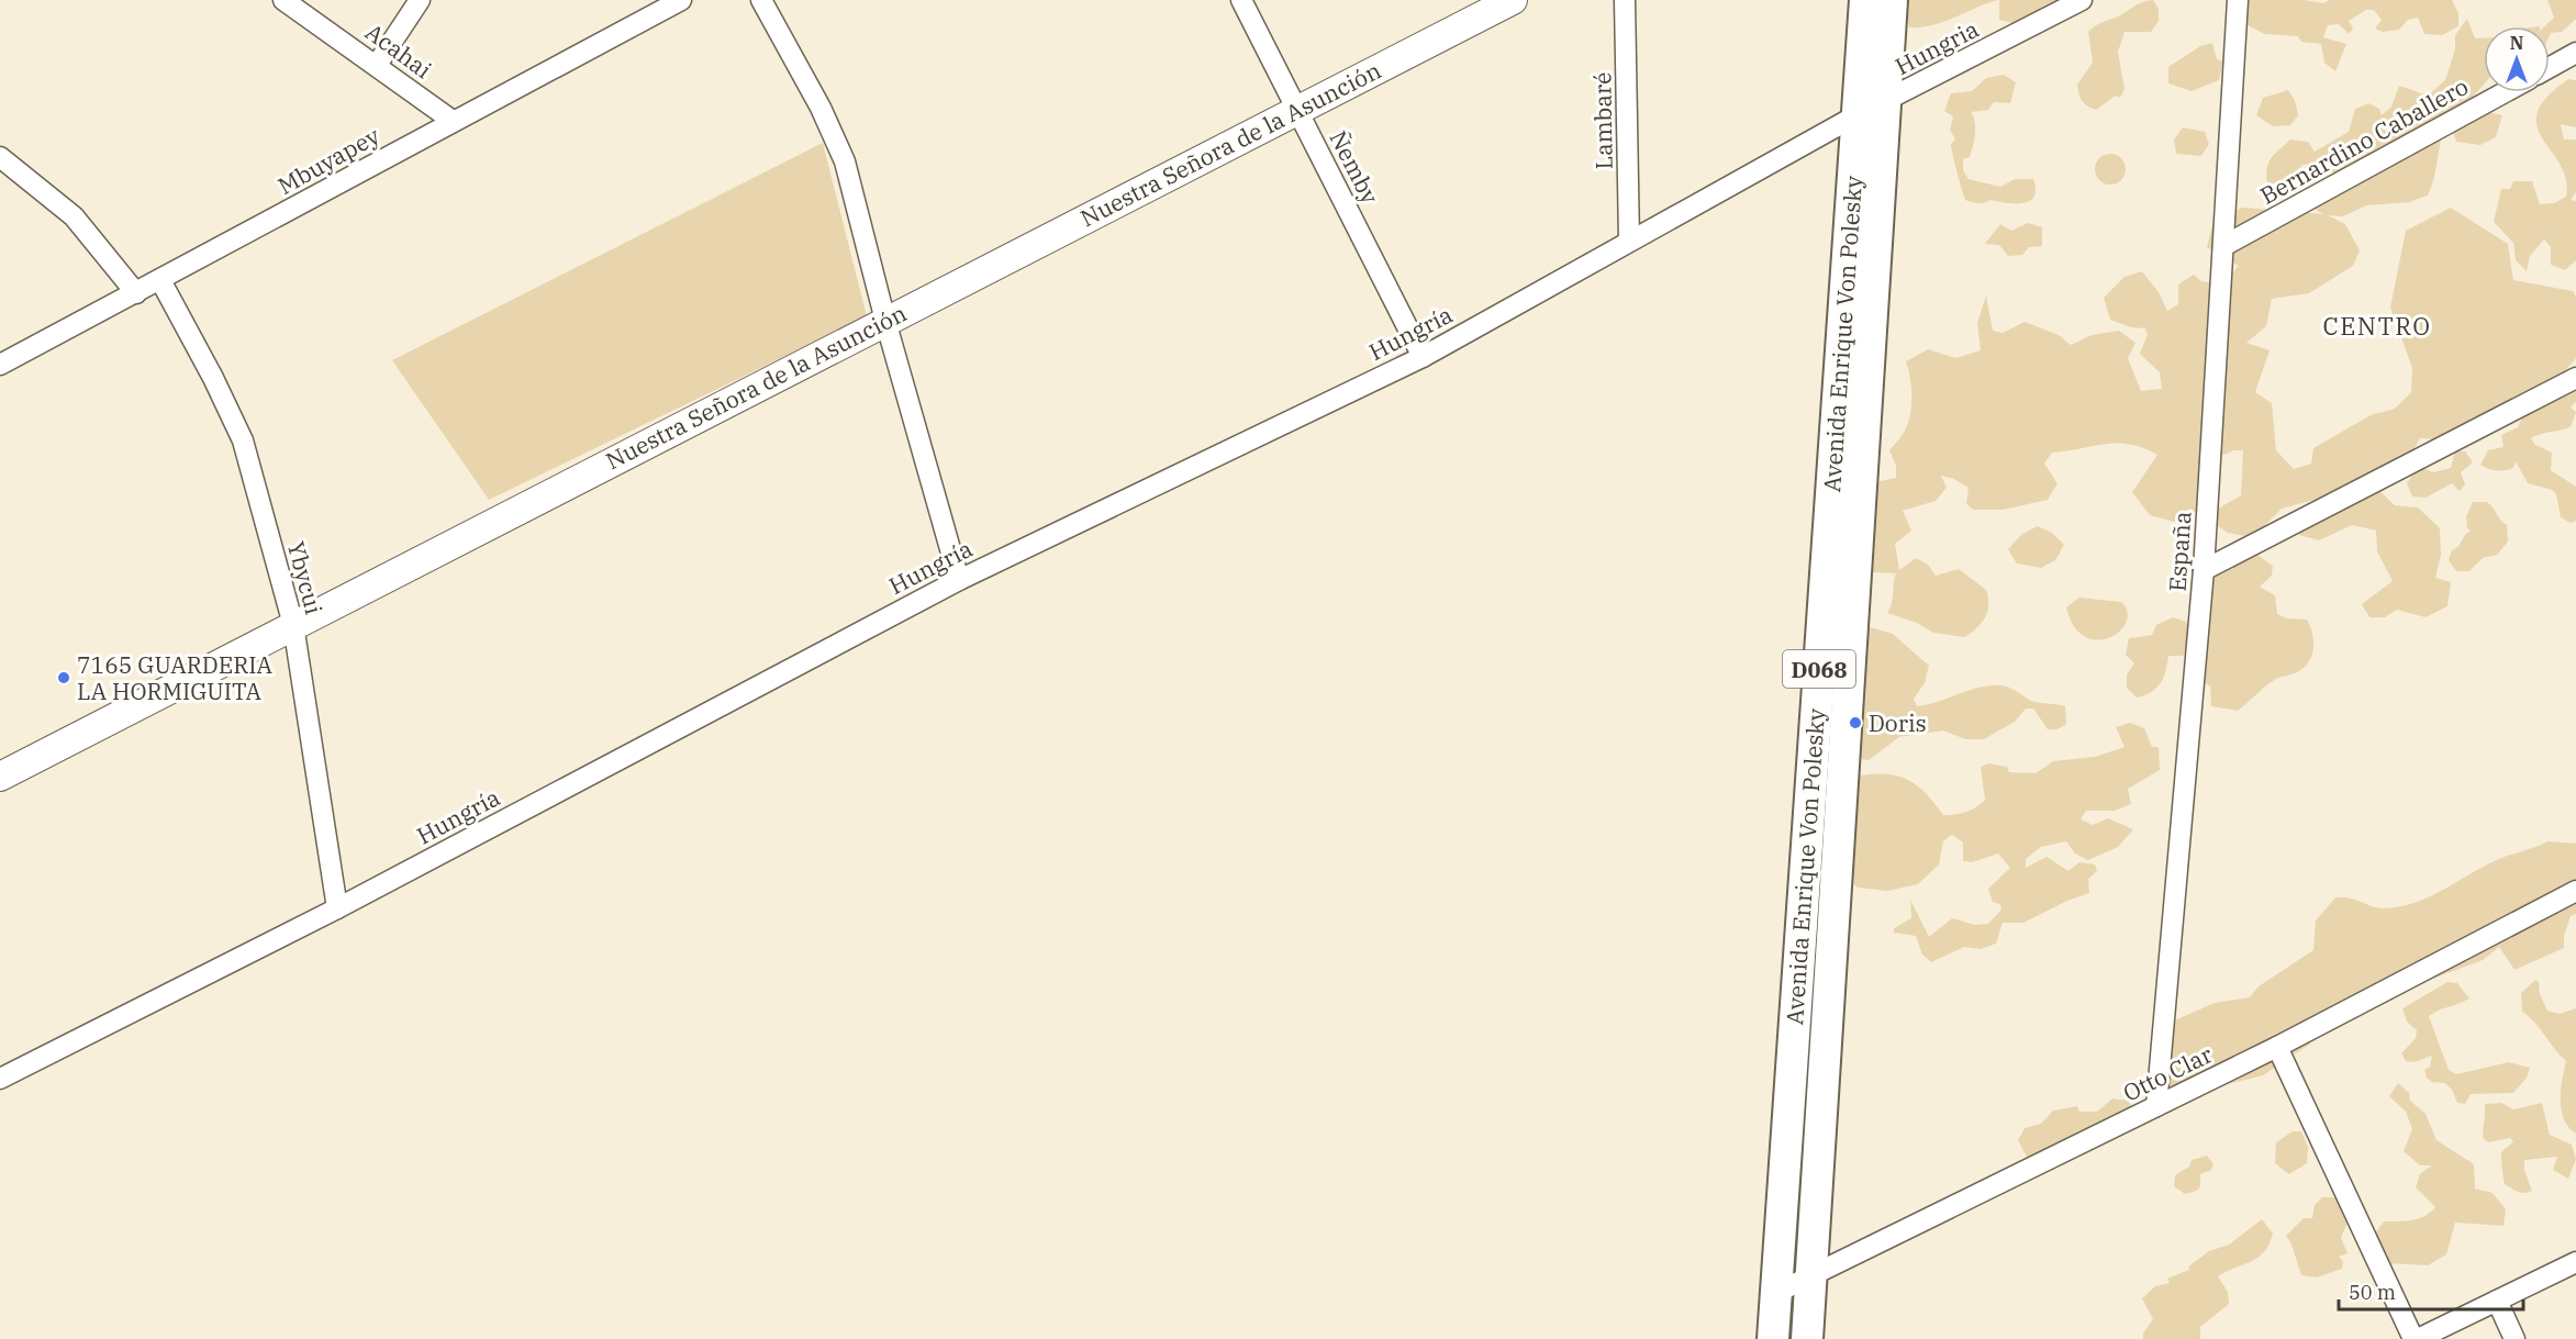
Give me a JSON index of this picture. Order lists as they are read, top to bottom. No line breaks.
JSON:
{"streets":{"main road":["Avenida Enrique Von Polesky","D068"],"street":["Hungria","Acahai","Lambaré","Bernardino Caballero","Nuestra Señora de la Asunción","Mbuyapey","Ñemby","Hungría","España","Ybycui","Otto Clar"]},"crossings":[["Hungria","Hungría"],["Hungria","Avenida Enrique Von Polesky"],["Acahai","Mbuyapey"],["Lambaré","Hungría"],["Bernardino Caballero","España"],["Nuestra Señora de la Asunción","Ñemby"],["Nuestra Señora de la Asunción","Ybycui"],["Mbuyapey","Ybycui"],["Ñemby","Hungría"],["Hungría","Avenida Enrique Von Polesky"],["Hungría","Ybycui"],["Avenida Enrique Von Polesky","Otto Clar"],["España","Otto Clar"]],"districts":["CENTRO"],"places":["7165 GUARDERIA LA HORMIGUITA","Doris"],"scale_bar":"50 m","north":"top"}
